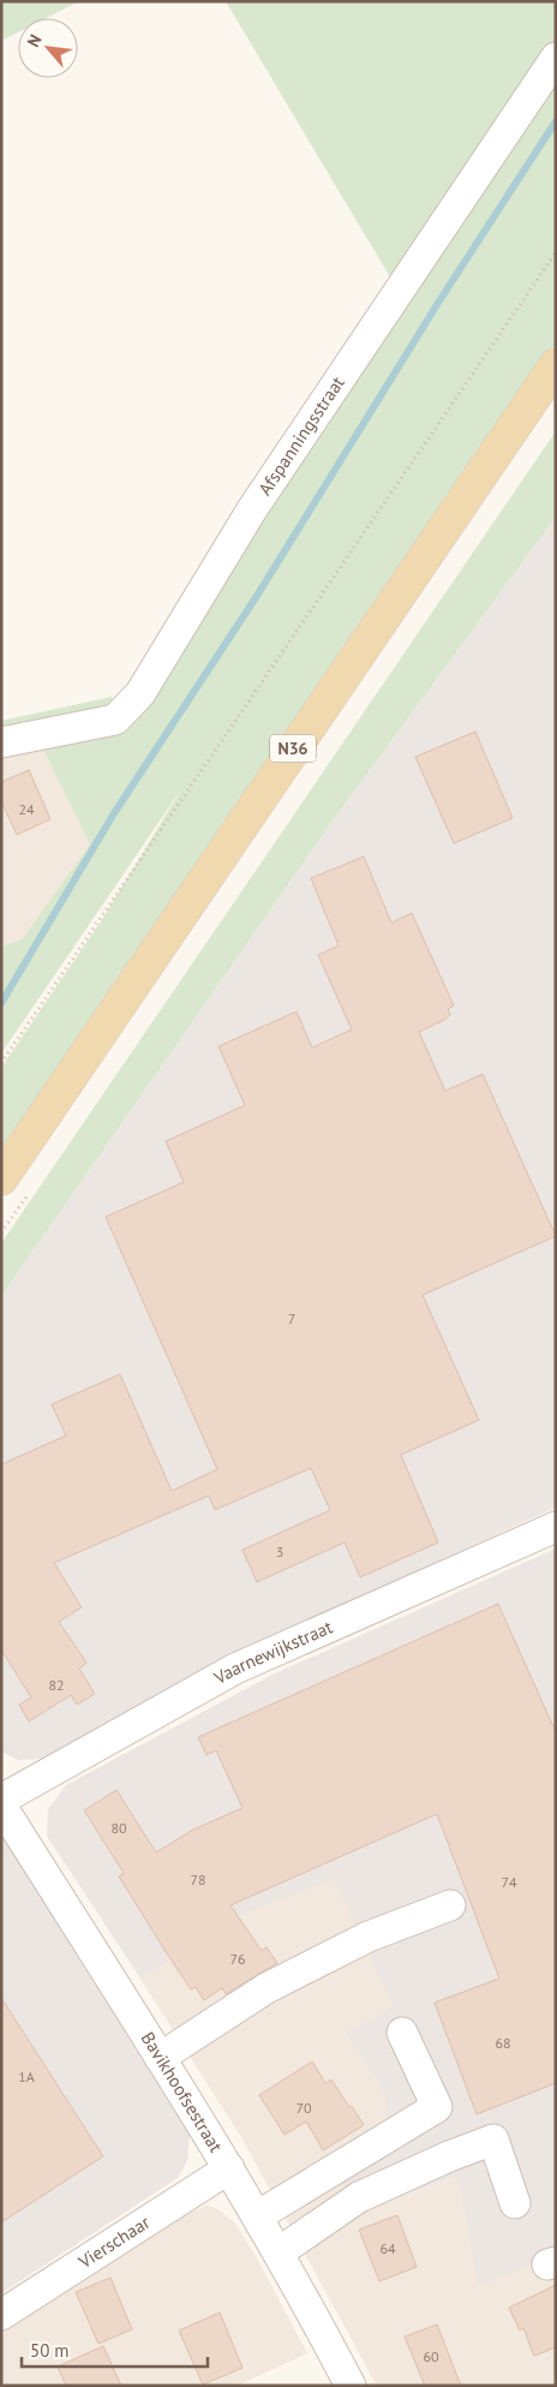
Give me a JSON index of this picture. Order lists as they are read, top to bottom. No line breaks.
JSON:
{"streets":{"main road":["N36"],"street":["Afspanningsstraat","Vaarnewijkstraat","Bavikhoofsestraat","Vierschaar"]},"crossings":[["Bavikhoofsestraat","Vierschaar"]],"house_numbers":["24","7","3","82","80","78","74","76","68","1A","70","64","60"],"scale_bar":"50 m","north":"top left"}
